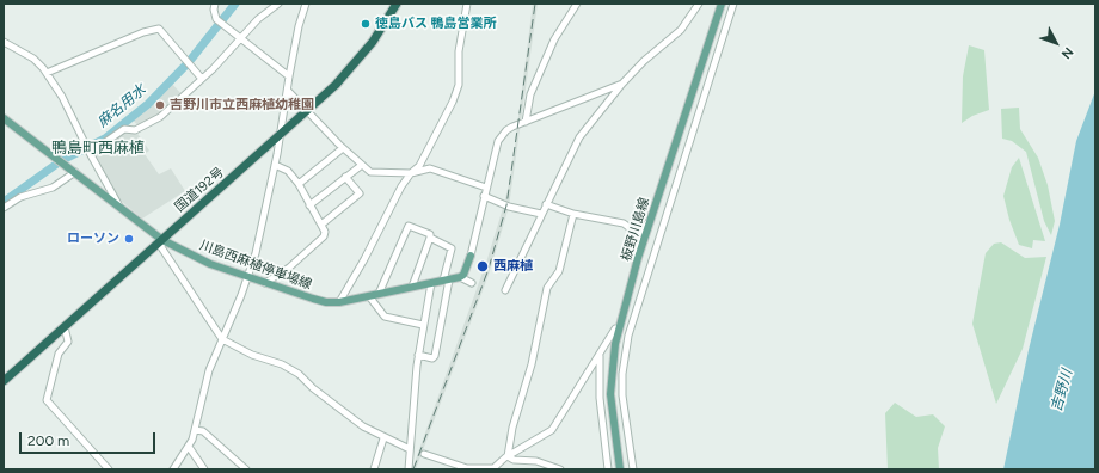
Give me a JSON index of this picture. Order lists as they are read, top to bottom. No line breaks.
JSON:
{"streets":{"highway":["国道192号"],"main road":["板野川島線","川島西麻植停車場線"]},"crossings":[["国道192号","川島西麻植停車場線"]],"districts":["鴨島町西麻植"],"water":["麻名用水","吉野川"],"places":["徳島バス 鴨島営業所","吉野川市立西麻植幼稚園","ローソン","西麻植"],"scale_bar":"200 m","north":"bottom right"}
